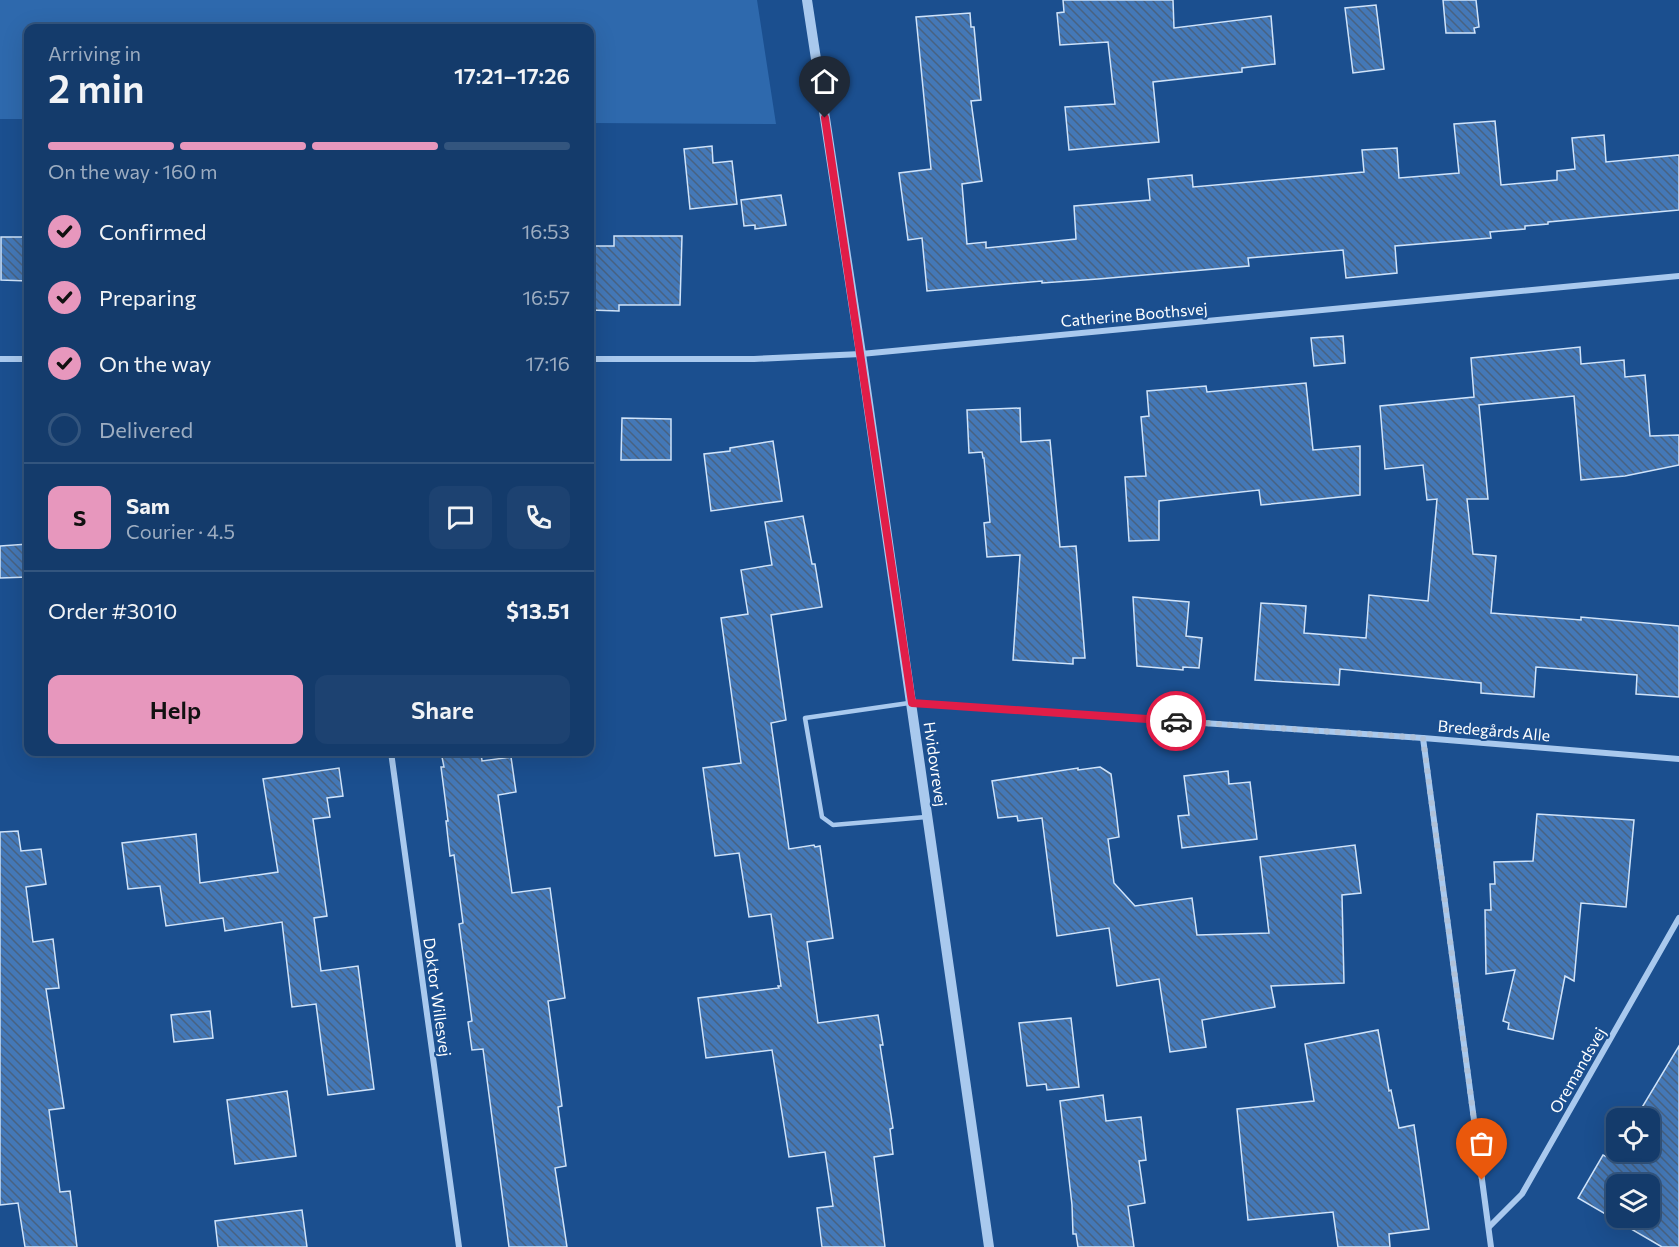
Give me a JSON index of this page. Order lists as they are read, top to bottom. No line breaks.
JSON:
{"streets":{"street":["Catherine Boothsvej","Bredegårds Alle","Hvidovrevej","Doktor Willesvej","Oremandsvej"]},"crossings":[["Catherine Boothsvej","Hvidovrevej"],["Bredegårds Alle","Hvidovrevej"]],"page":{"heading":["2 min","Arriving in","17:21–17:26"],"panel":["Sam","Courier · 4.5","Order #3010","$13.51"],"bar":"On the way · 160 m","list":[["Confirmed","16:53"],["Preparing","16:57"],["On the way","17:16"],"Delivered"],"round":"S","buttons":["Help","Share"]}}
